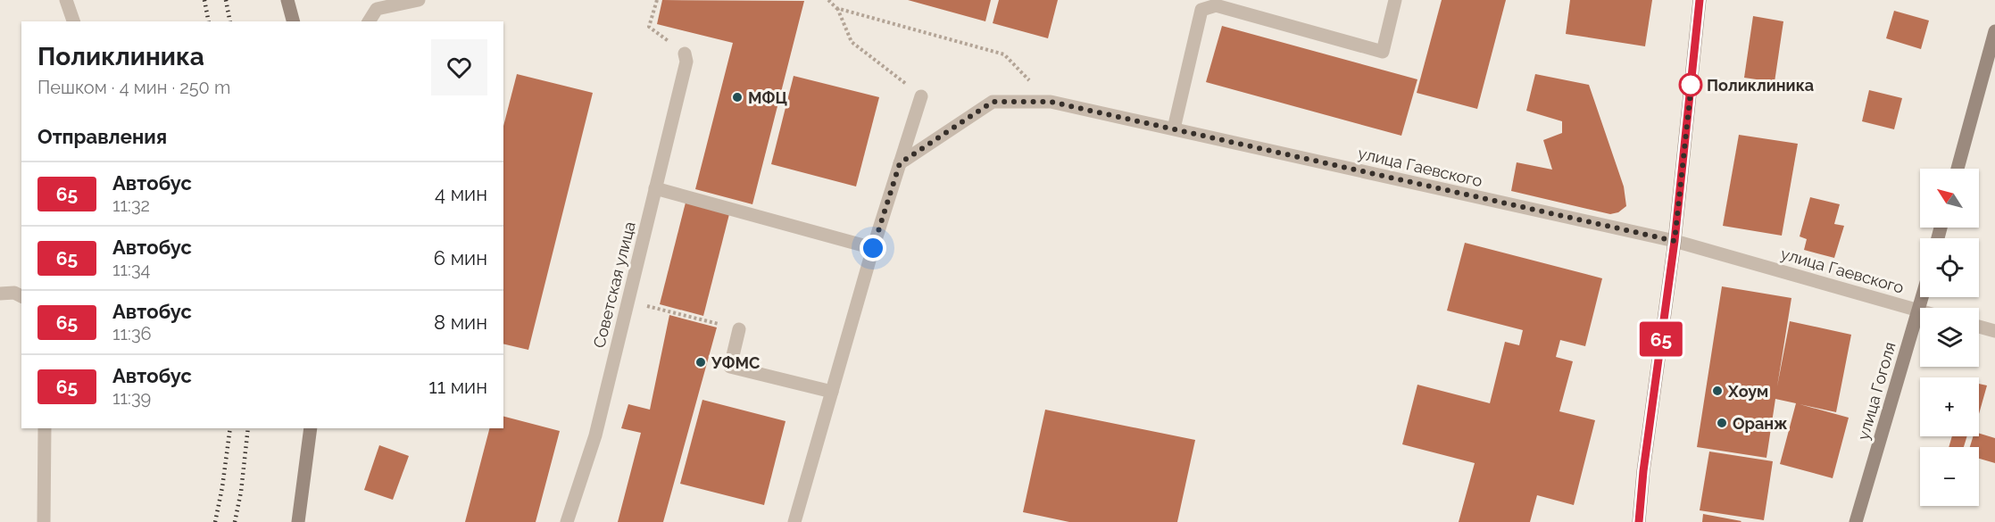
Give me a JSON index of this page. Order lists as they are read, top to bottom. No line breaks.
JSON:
{"streets":{"street":["улица Гаевского","Советская улица","улица Гоголя"]},"crossings":[["улица Гаевского","улица Гоголя"]],"places":["Поликлиника","МФЦ","УФМС","Хоум","Оранж"],"lines":["bus line 65"],"north":"top left","page":{"on_map":"65","heading":[["Поликлиника","Пешком · 4 мин · 250 m"],"Отправления"],"list":[{"mark":"65","name":"Автобус","note":"11:32","value":"4 мин"},{"mark":"65","name":"Автобус","note":"11:34","value":"6 мин"},{"mark":"65","name":"Автобус","note":"11:36","value":"8 мин"},{"mark":"65","name":"Автобус","note":"11:39","value":"11 мин"}],"map_buttons":["+","−"]}}
